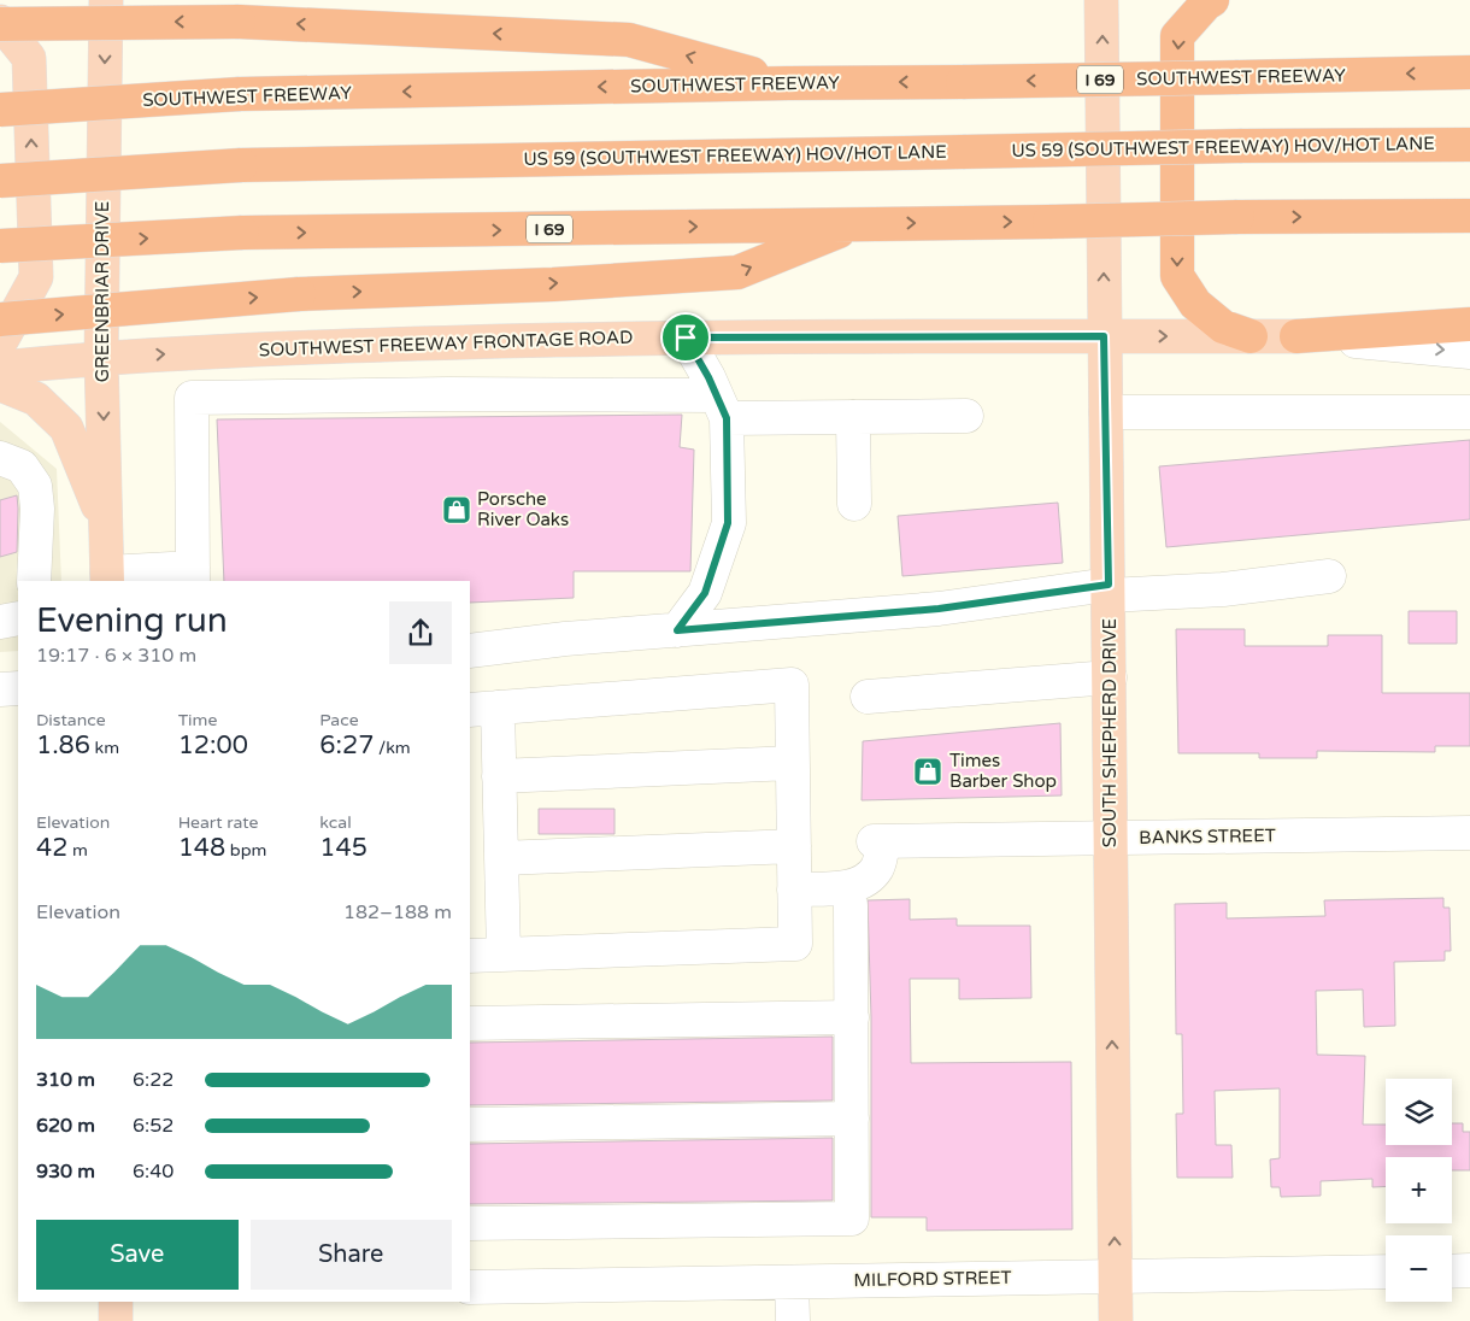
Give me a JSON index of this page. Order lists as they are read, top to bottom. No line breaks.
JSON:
{"streets":{"highway":["SOUTHWEST FREEWAY","I 69","US 59 (SOUTHWEST FREEWAY) HOV/HOT LANE"],"main road":["GREENBRIAR DRIVE","SOUTHWEST FREEWAY FRONTAGE ROAD","SOUTH SHEPHERD DRIVE"],"street":["BANKS STREET","MILFORD STREET"]},"crossings":[["GREENBRIAR DRIVE","SOUTHWEST FREEWAY FRONTAGE ROAD"],["SOUTHWEST FREEWAY FRONTAGE ROAD","SOUTH SHEPHERD DRIVE"],["SOUTH SHEPHERD DRIVE","BANKS STREET"],["SOUTH SHEPHERD DRIVE","MILFORD STREET"]],"one_way":["SOUTHWEST FREEWAY FRONTAGE ROAD","SOUTH SHEPHERD DRIVE"],"places":{"shop":["Porsche River Oaks","Times Barber Shop"]},"page":{"heading":["Evening run","19:17 · 6 × 310 m"],"stats":[["Distance","1.86 km"],["Time","12:00"],["Pace","6:27 /km"],["Elevation","42 m"],["Heart rate","148 bpm"],["kcal","145"]],"chart":["Elevation","182–188 m"],"list":[{"name":"310 m","note":"6:22"},{"name":"620 m","note":"6:52"},{"name":"930 m","note":"6:40"}],"map_buttons":["+","−"],"buttons":["Save","Share"]}}
